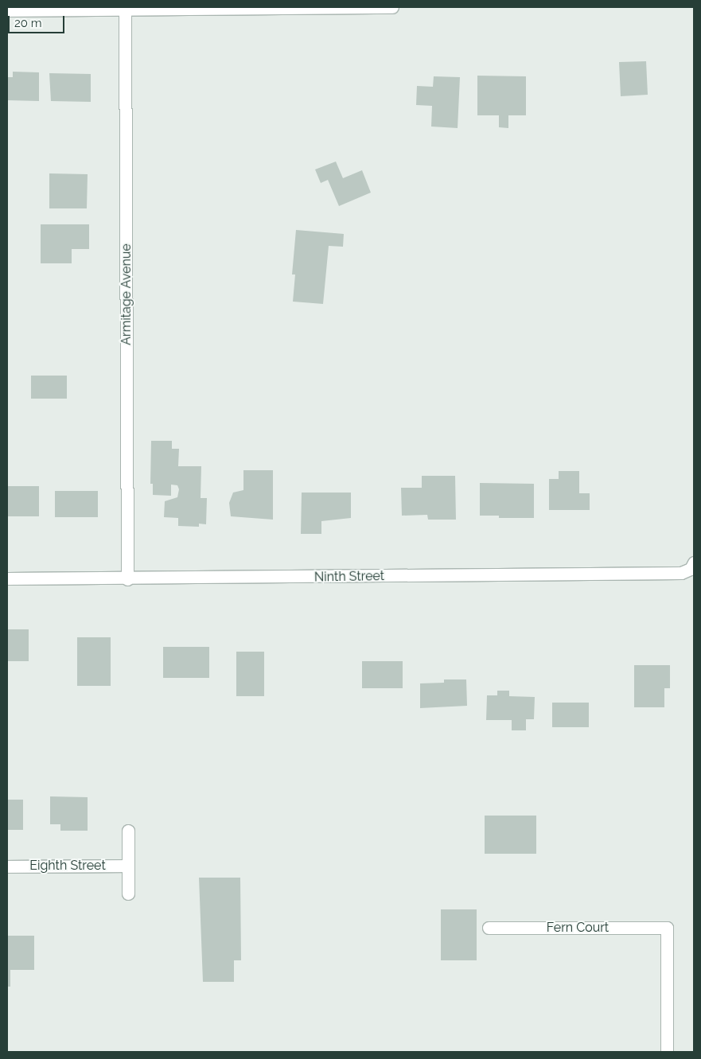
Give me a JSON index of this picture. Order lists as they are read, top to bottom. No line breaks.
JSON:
{"streets":{"street":["Armitage Avenue","Ninth Street","Eighth Street","Fern Court"]},"crossings":[["Armitage Avenue","Ninth Street"]],"scale_bar":"20 m"}
